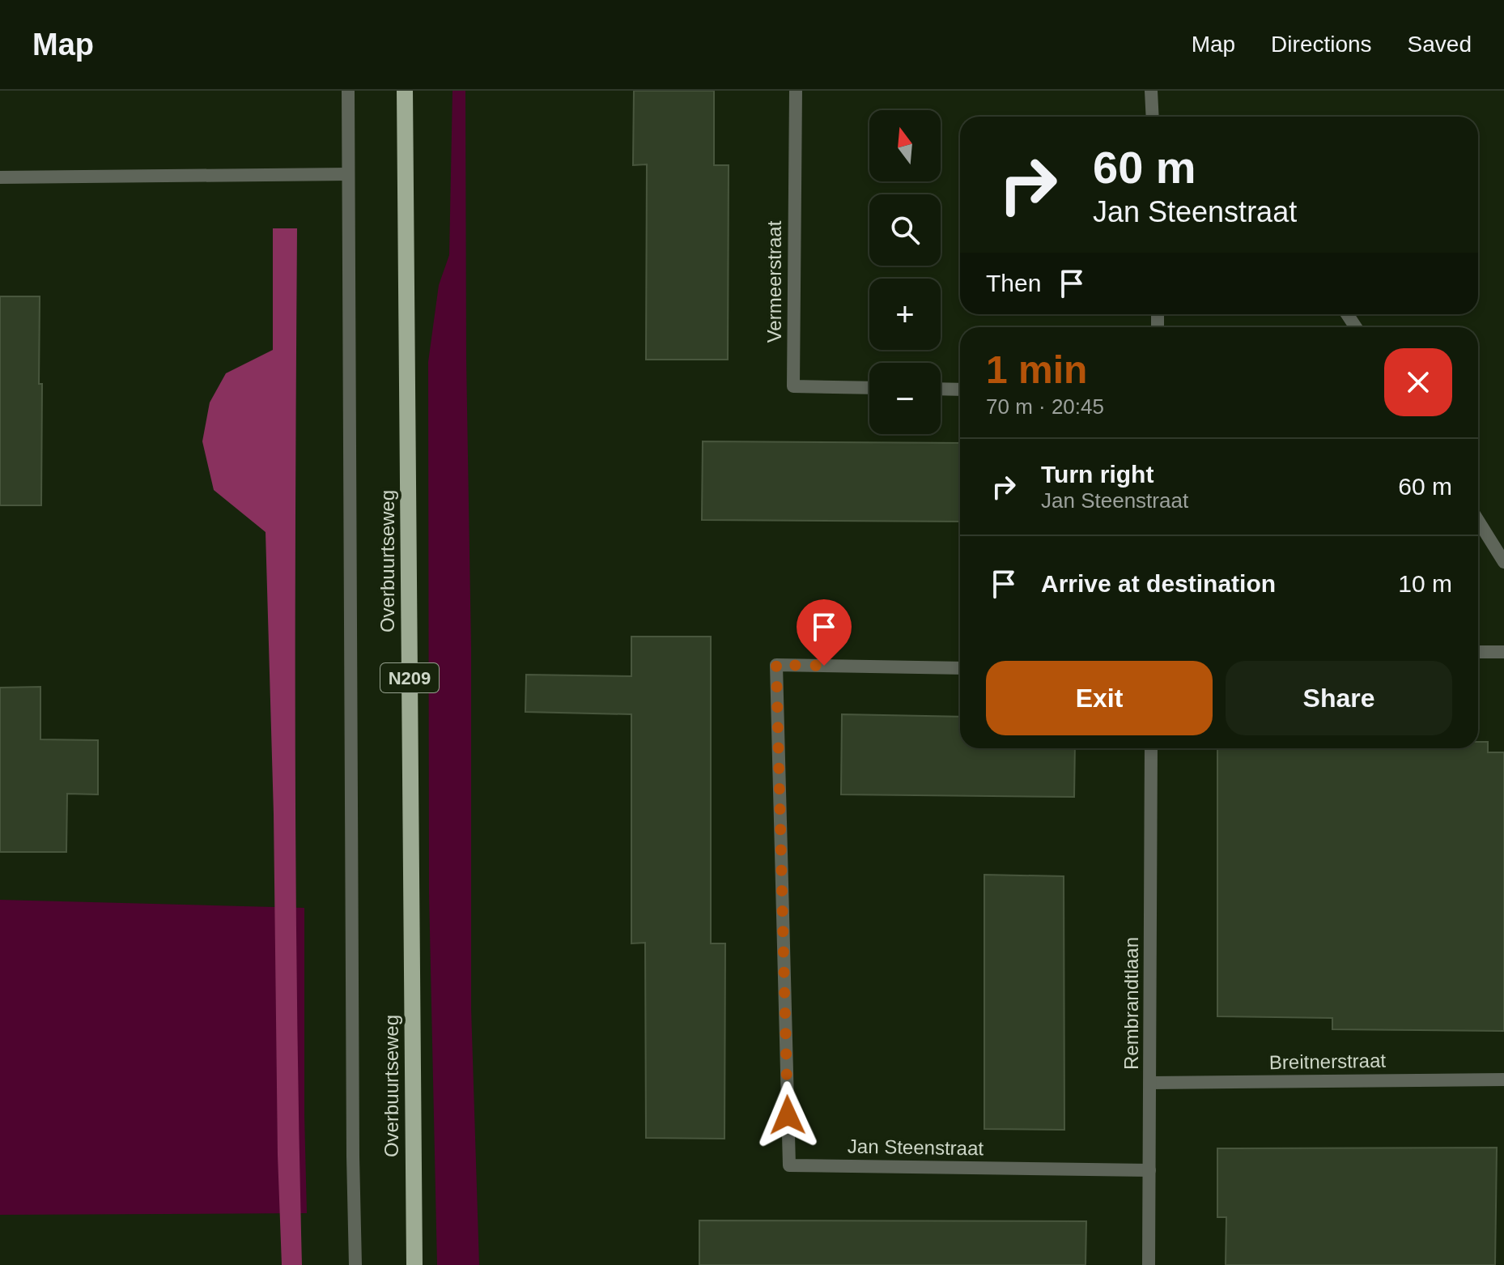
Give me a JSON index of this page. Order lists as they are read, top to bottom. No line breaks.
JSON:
{"streets":{"main road":["Overbuurtseweg","N209"],"street":["Vermeerstraat","Rembrandtlaan","Breitnerstraat","Jan Steenstraat"]},"crossings":[["Rembrandtlaan","Breitnerstraat"],["Rembrandtlaan","Jan Steenstraat"]],"north":"top","page":{"header":"Map","nav":["Map","Directions","Saved"],"map_buttons":["+","−"],"turn":["60 m","Jan Steenstraat"],"then":"Then","heading":["1 min","70 m · 20:45"],"list":[{"name":"Turn right","note":"Jan Steenstraat","value":"60 m"},{"name":"Arrive at destination","value":"10 m"}],"buttons":["Exit","Share"]}}
